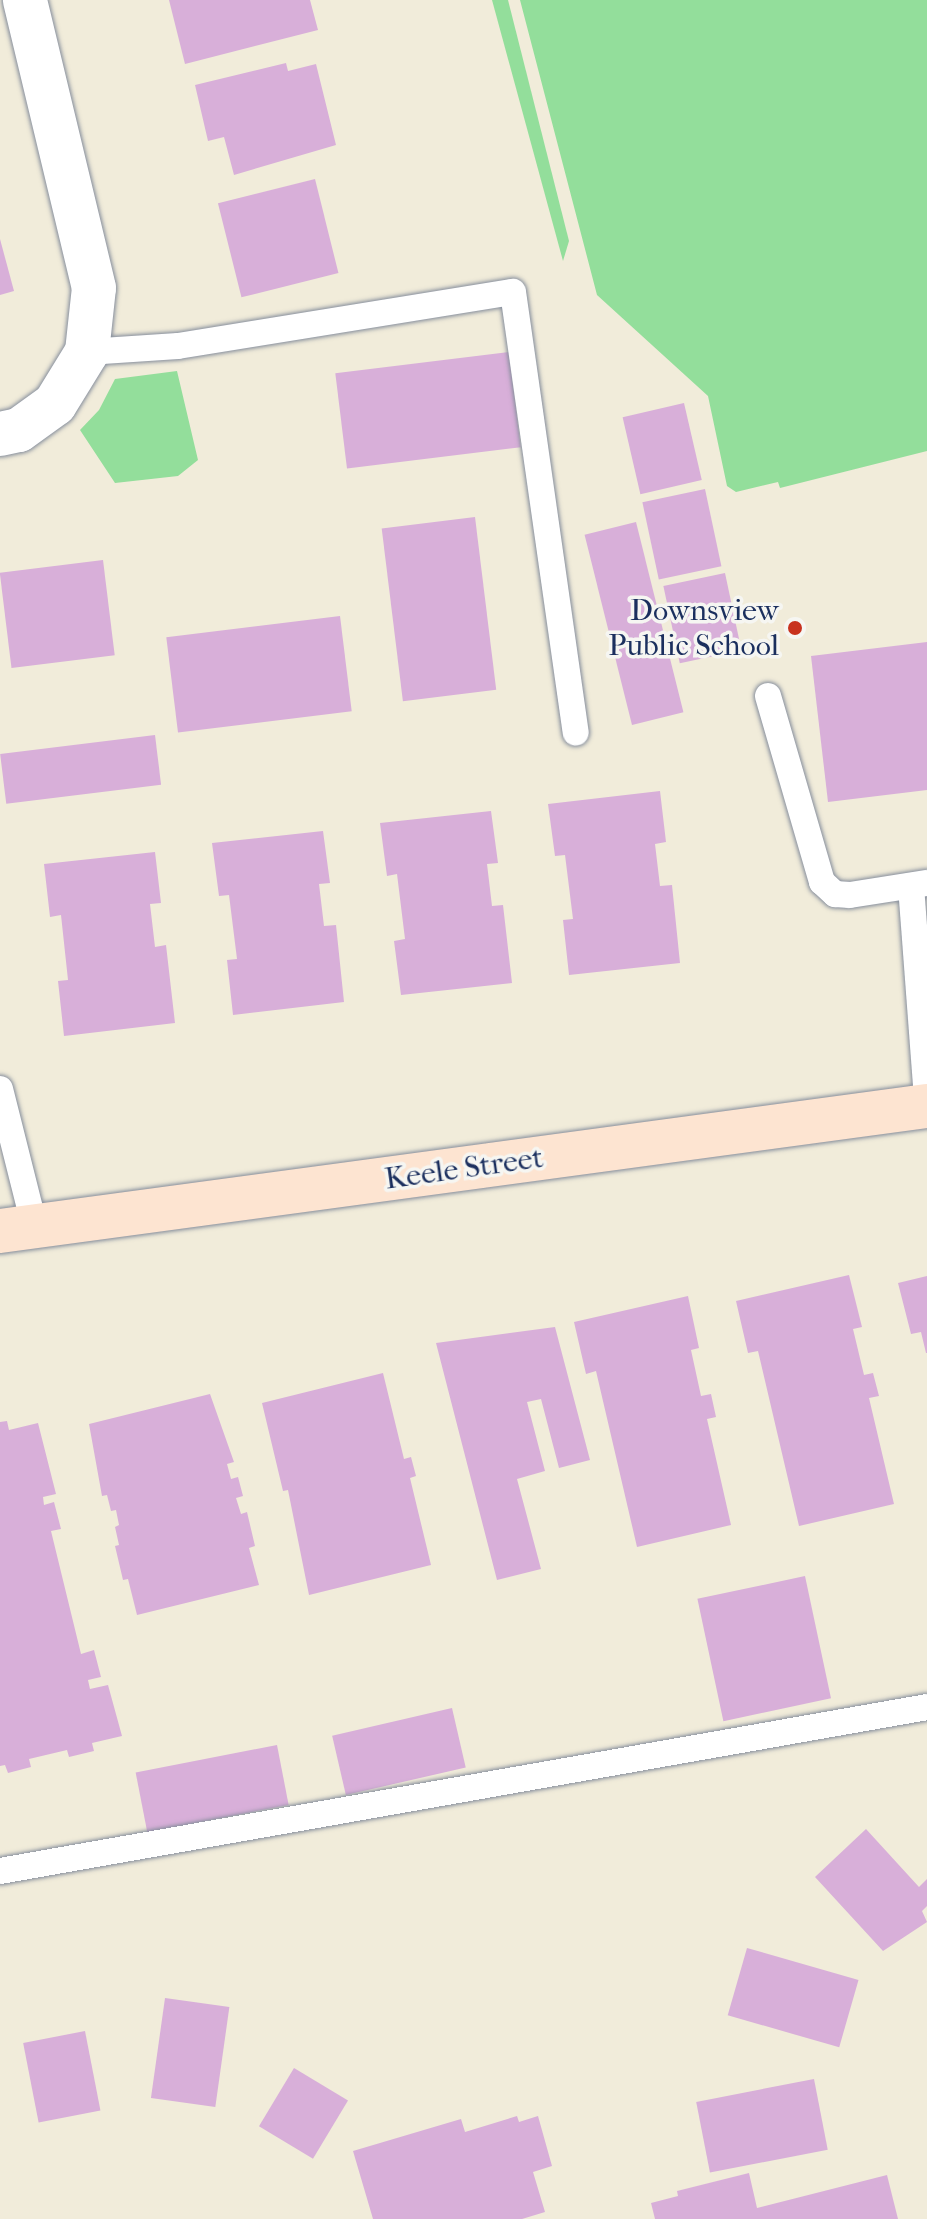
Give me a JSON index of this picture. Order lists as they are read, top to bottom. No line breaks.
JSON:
{"streets":{"main road":["Keele Street"]},"places":["Downsview Public School"]}
